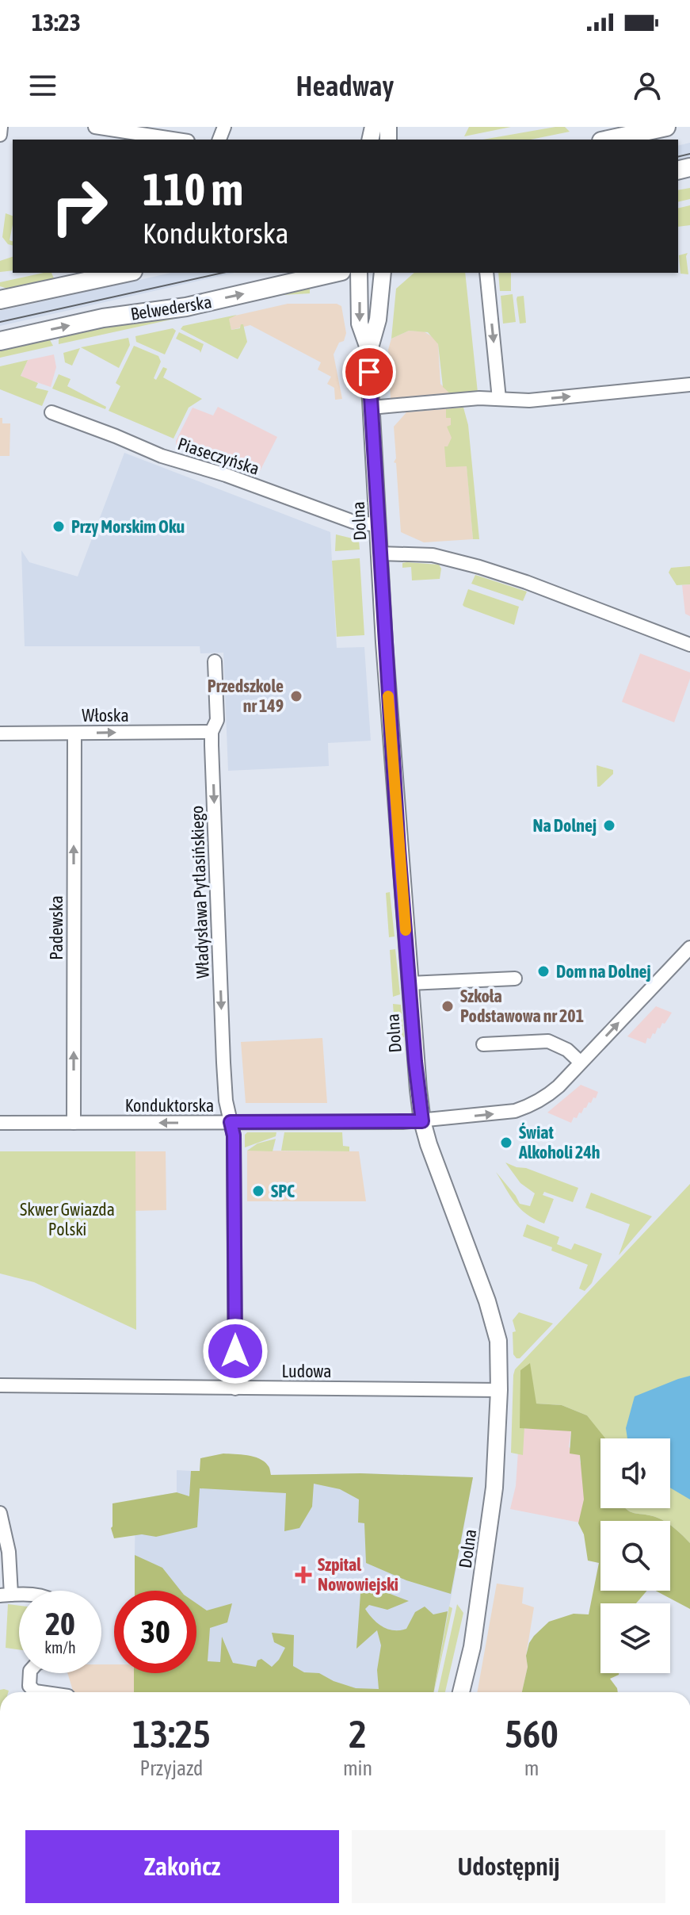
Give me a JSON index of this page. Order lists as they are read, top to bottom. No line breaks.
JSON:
{"streets":{"main road":["Belwederska"],"street":["Piaseczyńska","Dolna","Włoska","Władysława Pytlasińskiego","Padewska","Konduktorska","Ludowa"]},"crossings":[["Piaseczyńska","Dolna"],["Dolna","Konduktorska"],["Dolna","Ludowa"],["Włoska","Władysława Pytlasińskiego"],["Włoska","Padewska"],["Władysława Pytlasińskiego","Konduktorska"],["Władysława Pytlasińskiego","Ludowa"],["Padewska","Konduktorska"]],"one_way":["Włoska","Władysława Pytlasińskiego","Padewska"],"parks":["Skwer Gwiazda Polski"],"places":{"other":["Przy Morskim Oku","Przedszkole nr 149","Na Dolnej","Dom na Dolnej","Szkoła Podstawowa nr 201","Świat Alkoholi 24h","SPC"],"health":["Szpital Nowowiejski"]},"page":{"status":"13:23","header":"Headway","turn":["110 m","Konduktorska"],"speed":"20 km/h","limit":"30","eta":["13:25","Przyjazd","2","min","560","m"],"buttons":["Zakończ","Udostępnij"]}}
